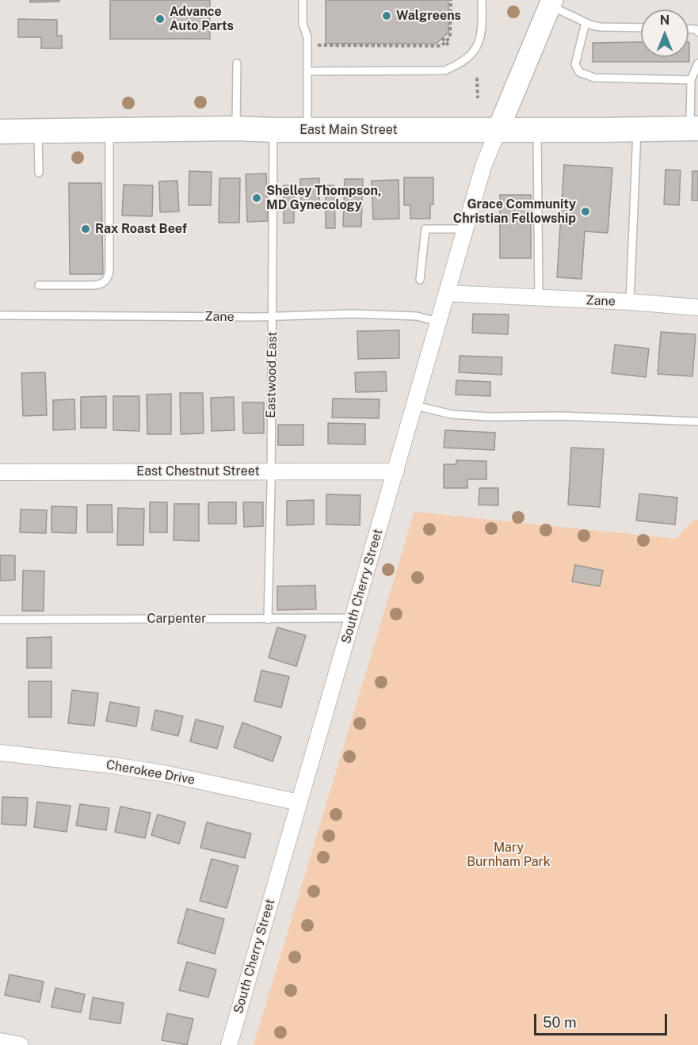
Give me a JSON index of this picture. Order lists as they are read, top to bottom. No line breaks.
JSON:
{"streets":{"main road":["East Main Street"],"street":["Zane","East Chestnut Street","South Cherry Street","Cherokee Drive"],"lane":["Eastwood East","Carpenter"]},"crossings":[["East Main Street","Eastwood East"],["East Main Street","South Cherry Street"],["Zane","Eastwood East"],["Zane","South Cherry Street"],["Eastwood East","East Chestnut Street"],["Eastwood East","Carpenter"],["East Chestnut Street","South Cherry Street"],["South Cherry Street","Carpenter"],["South Cherry Street","Cherokee Drive"]],"parks":["Mary Burnham Park"],"places":["Walgreens","Advance Auto Parts","Shelley Thompson, MD Gynecology","Grace Community Christian Fellowship","Rax Roast Beef"],"scale_bar":"50 m","north":"top"}
